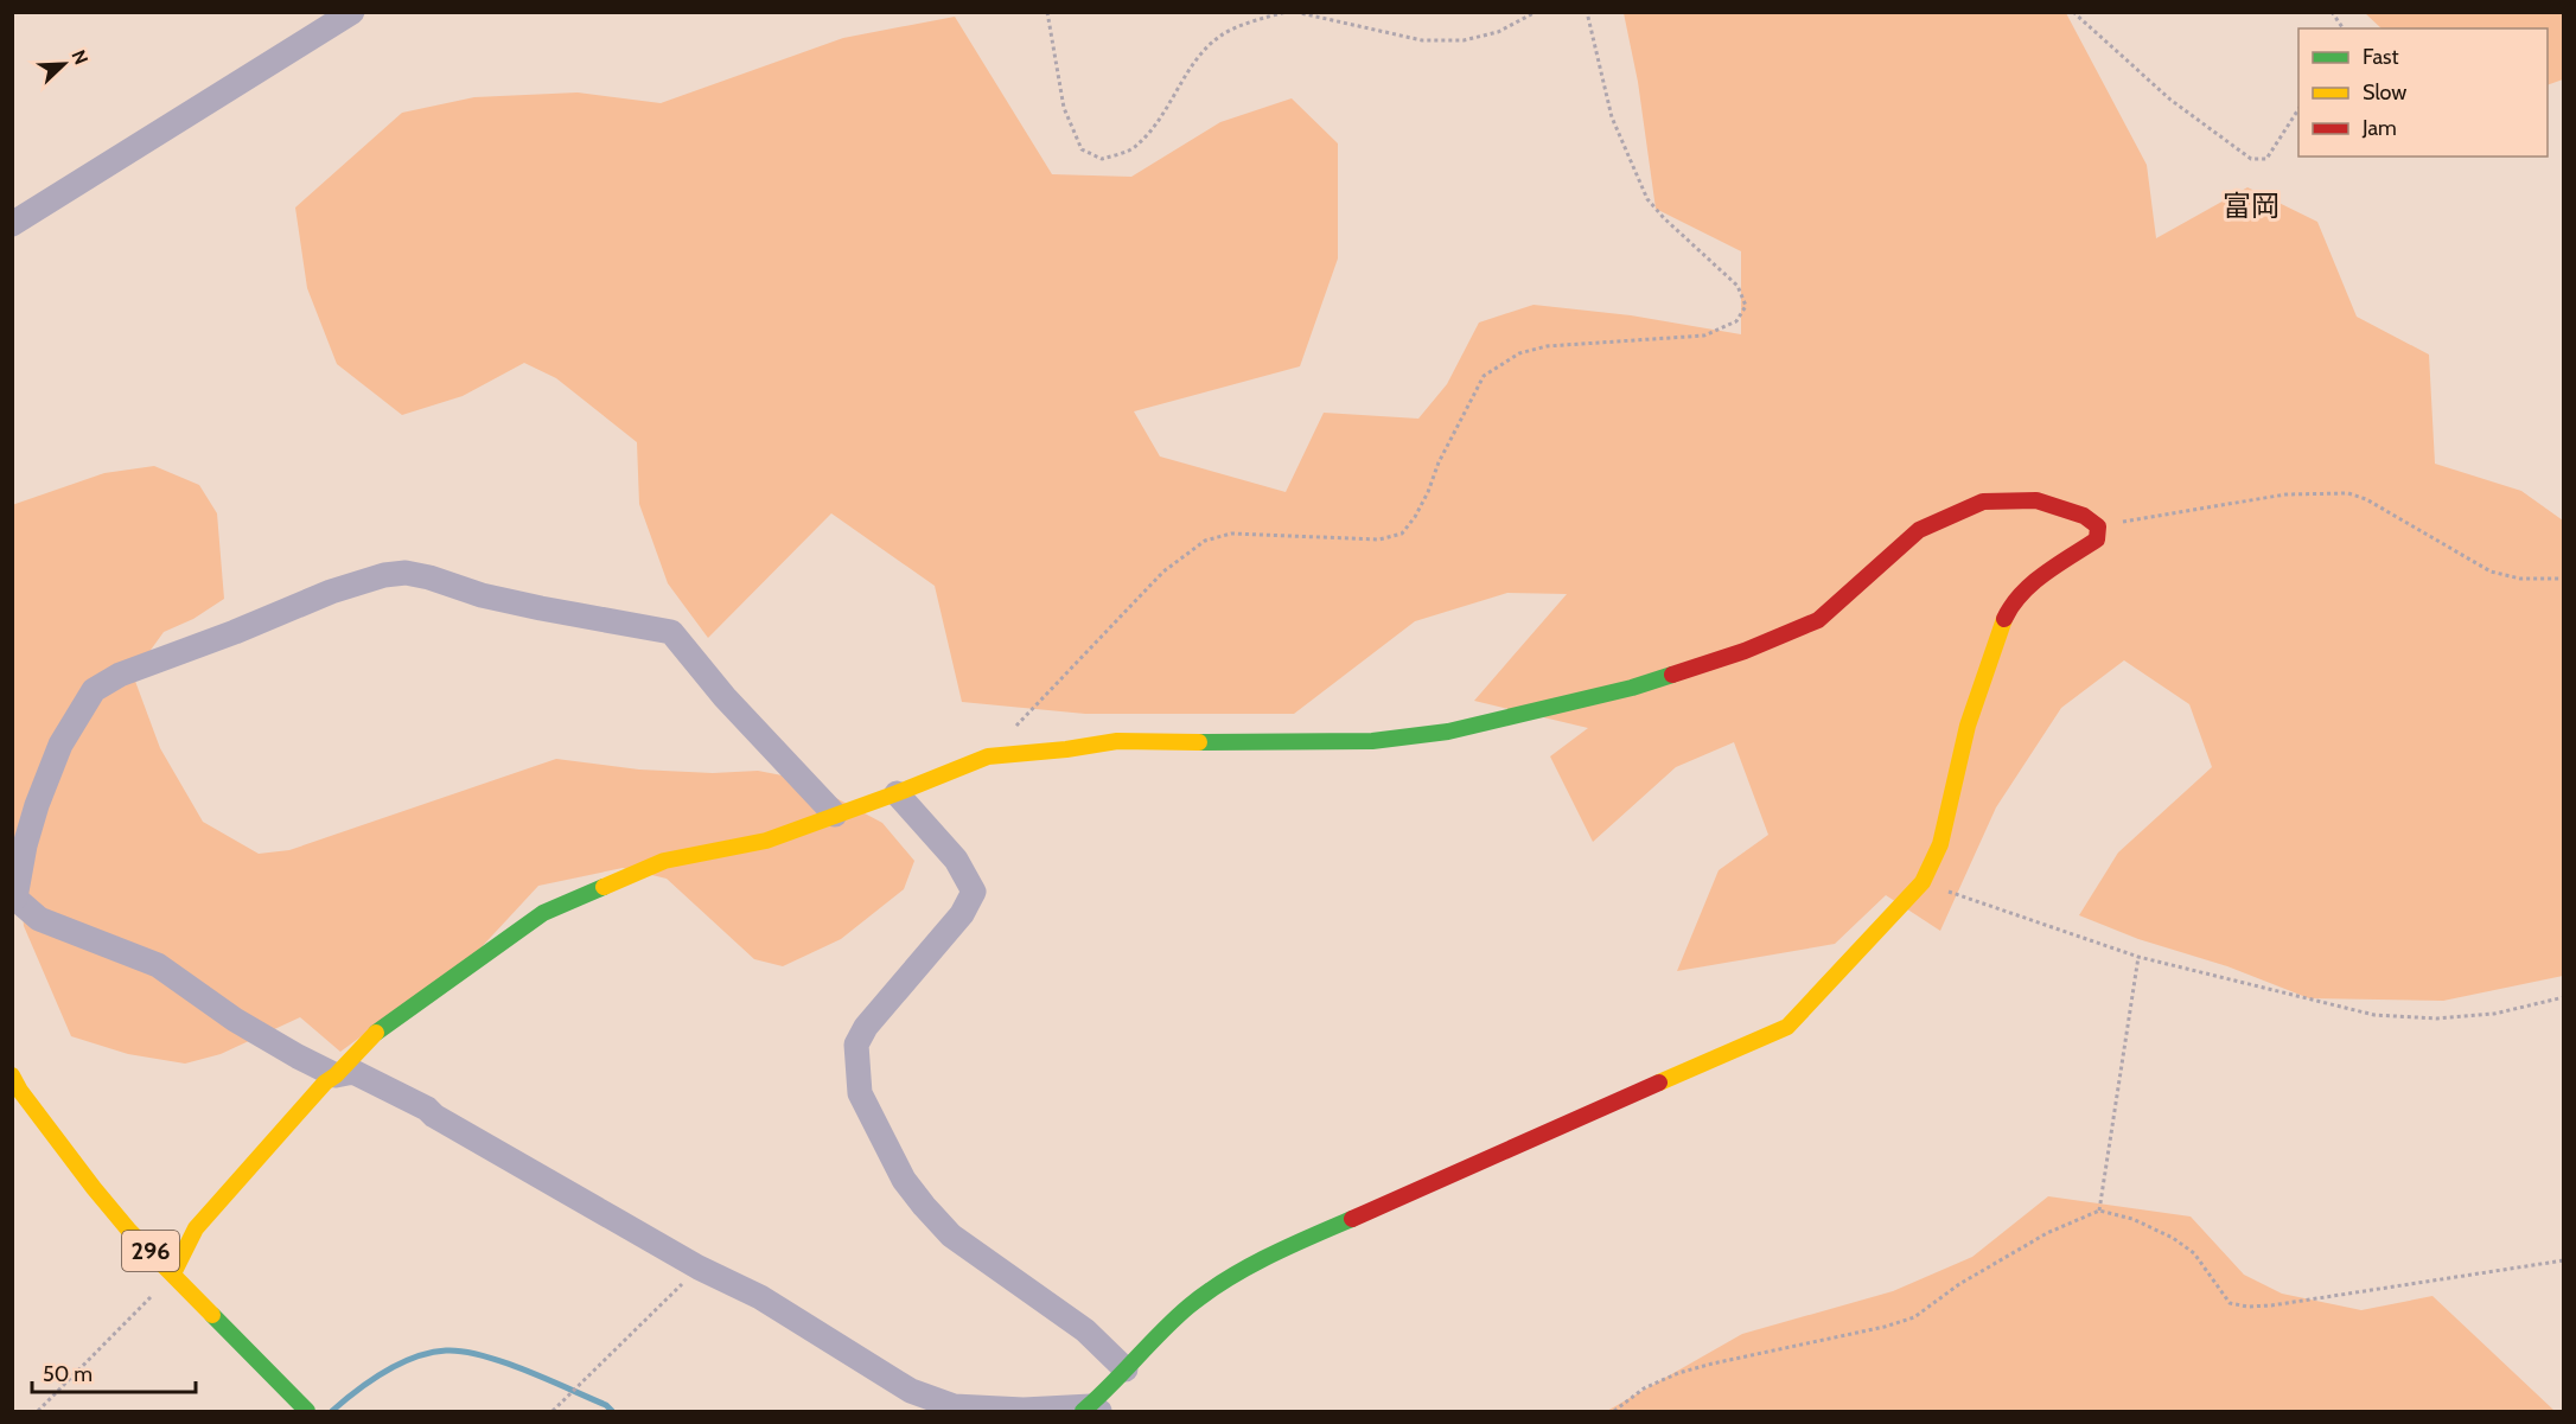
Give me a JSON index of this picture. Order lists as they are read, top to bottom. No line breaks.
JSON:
{"streets":{"main road":["296"]},"districts":["富岡"],"legend":["Fast","Slow","Jam"],"scale_bar":"50 m","north":"top right"}
